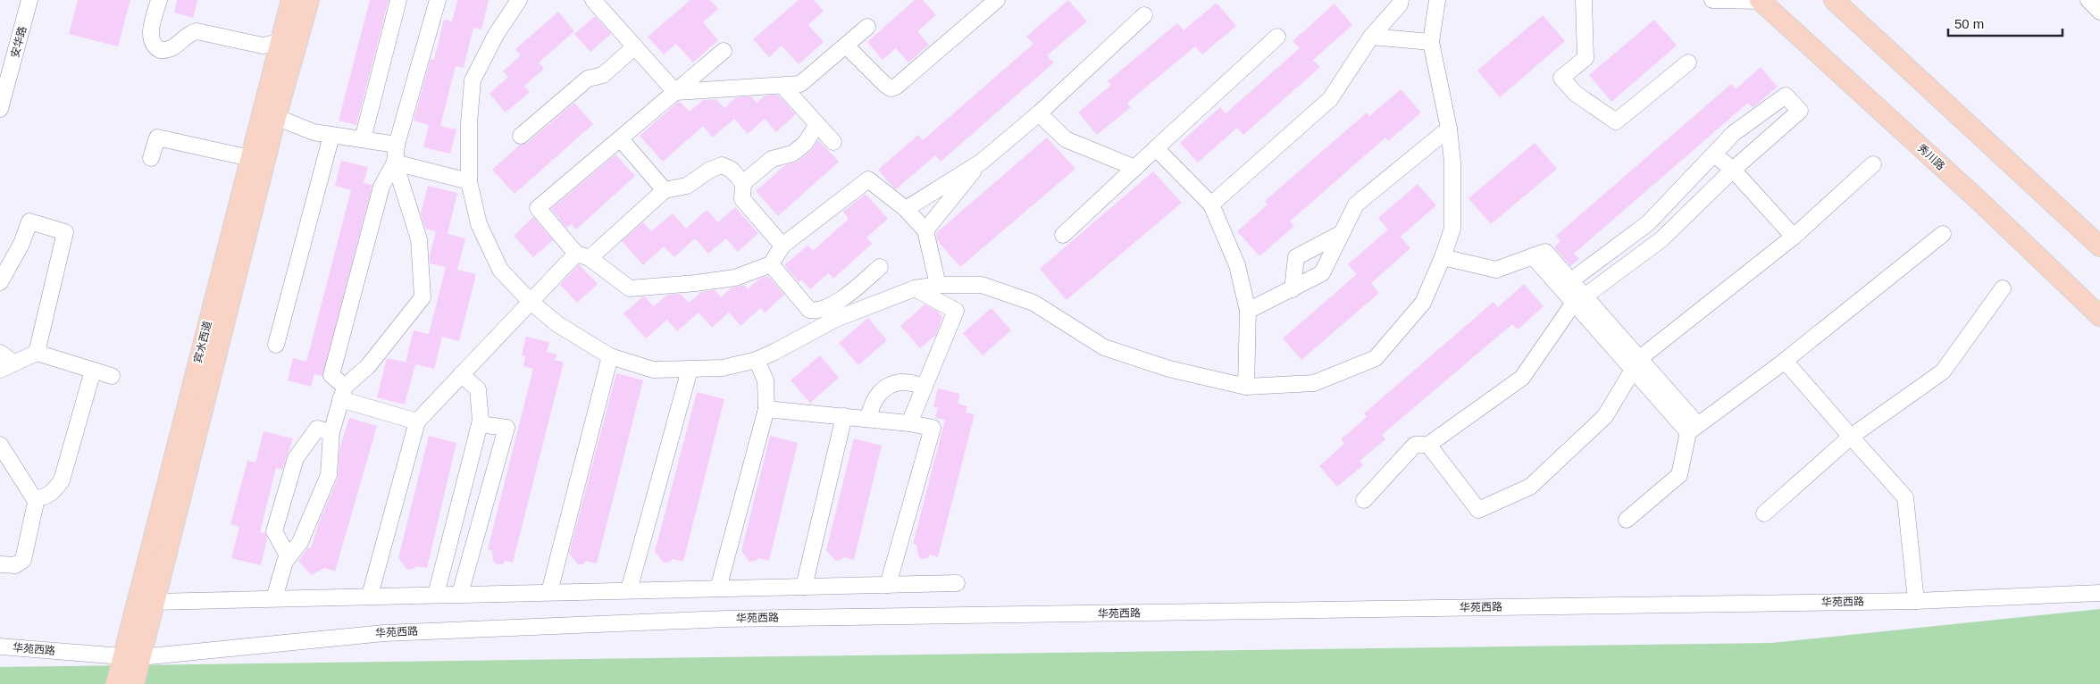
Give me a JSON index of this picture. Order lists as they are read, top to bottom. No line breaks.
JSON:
{"streets":{"main road":["秀川路","宾水西道"],"street":["安华路","华苑西路"]},"crossings":[["宾水西道","华苑西路"]],"scale_bar":"50 m"}
